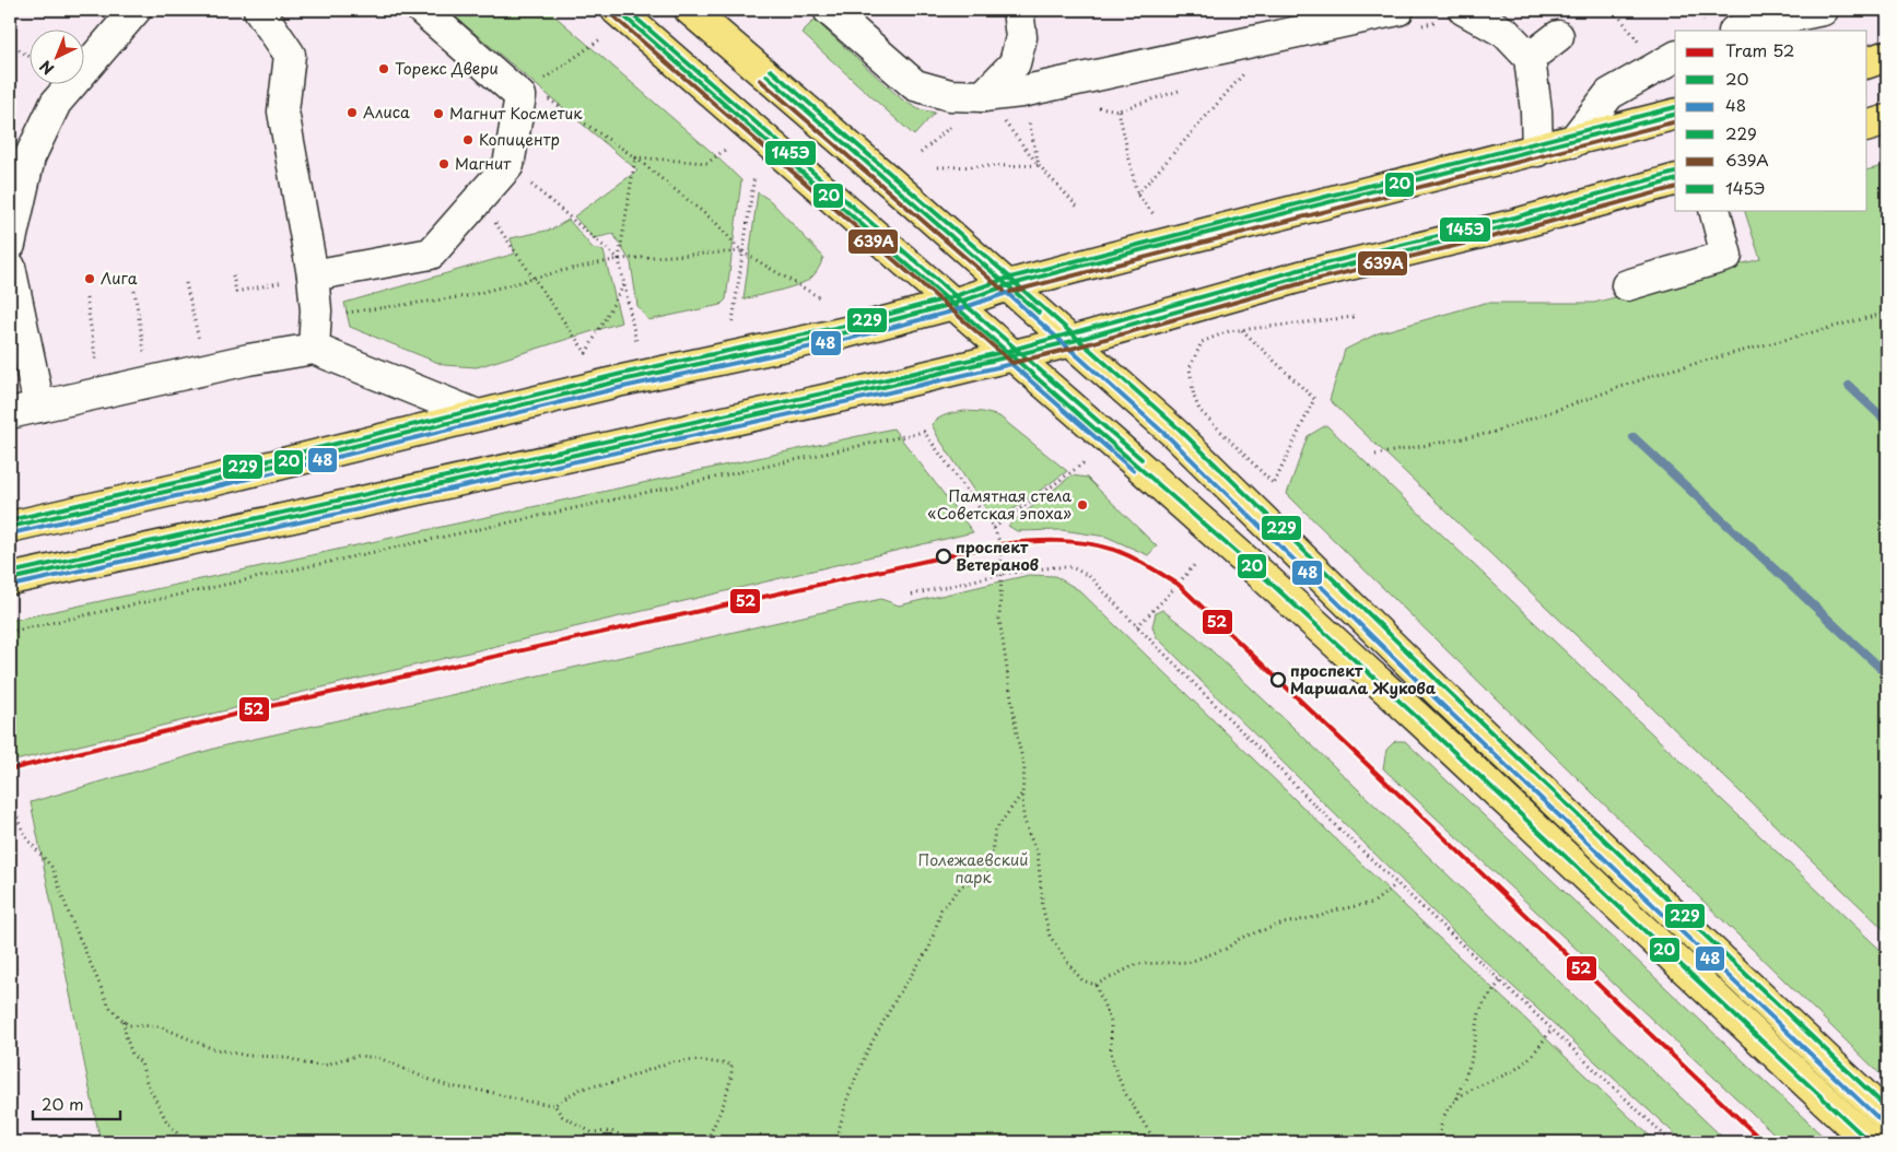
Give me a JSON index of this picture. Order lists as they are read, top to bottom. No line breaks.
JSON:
{"parks":["Полежаевский парк"],"places":["Торекс Двери","Алиса","Магнит Косметик","Копицентр","Магнит","Лига","Памятная стела «Советская эпоха»","проспект Ветеранов","проспект Маршала Жукова"],"lines":["transit line 20","transit line 145Э","transit line 639А","transit line 229","transit line 48","tram line 52"],"legend":["Tram 52","20","48","229","639А","145Э"],"scale_bar":"20 m","north":"bottom left"}
